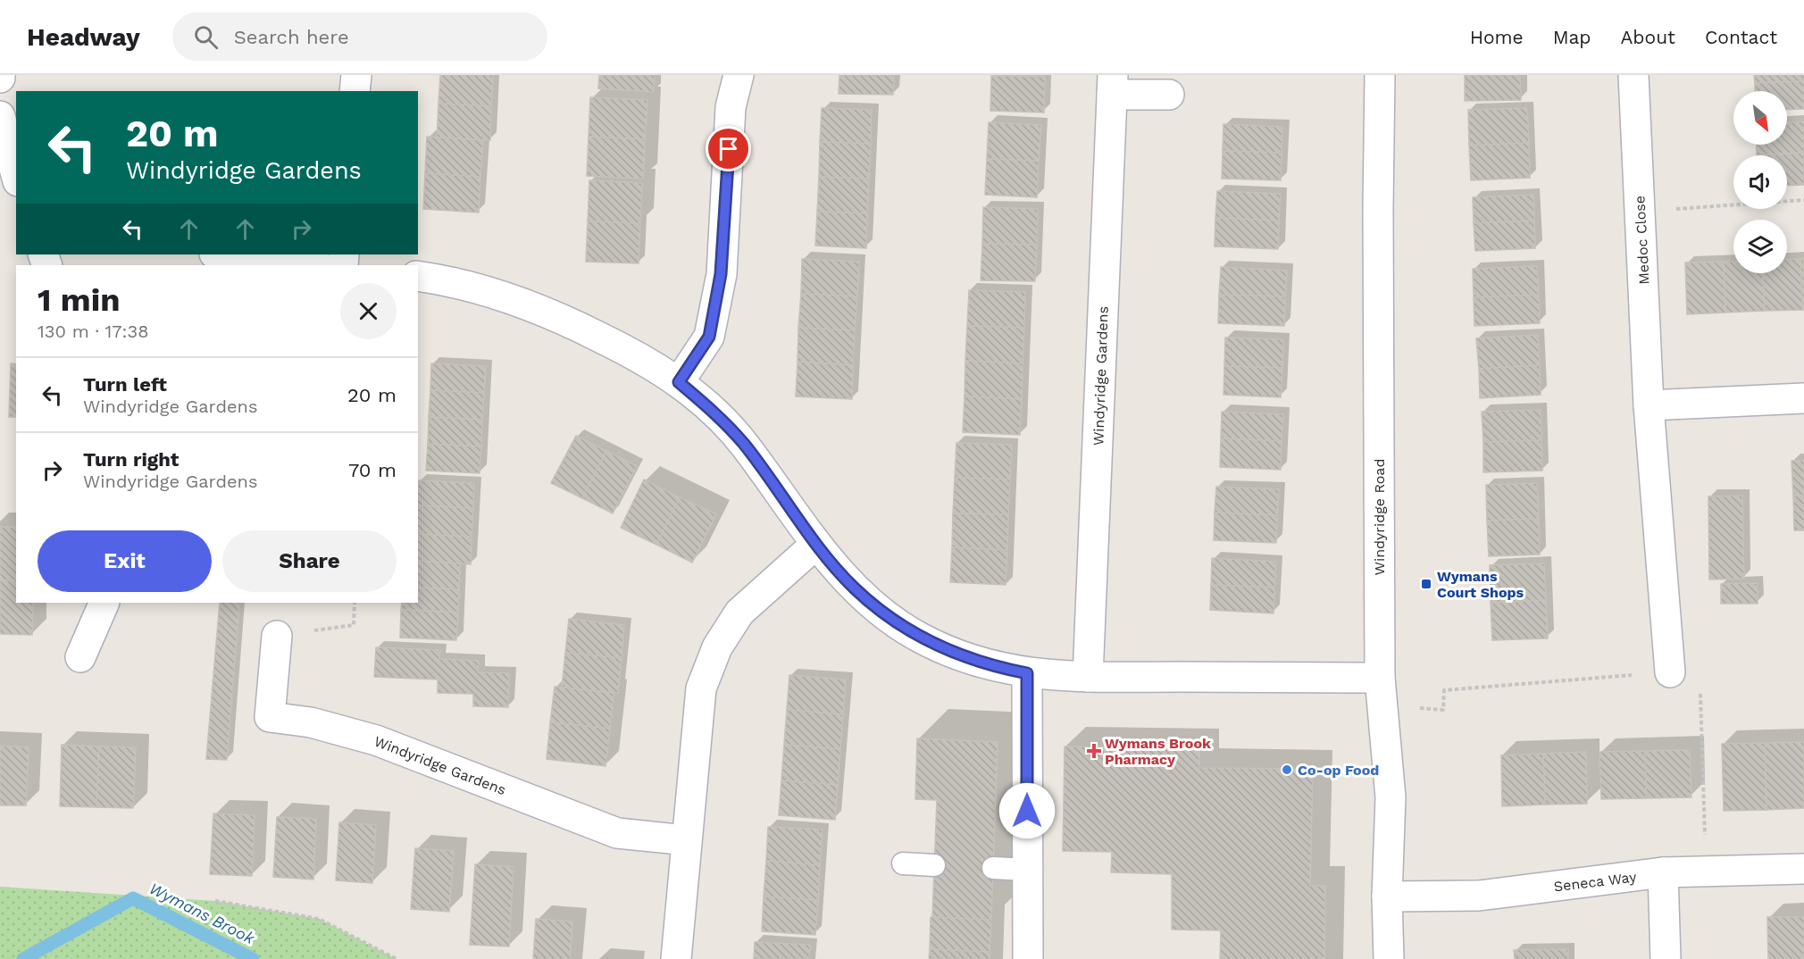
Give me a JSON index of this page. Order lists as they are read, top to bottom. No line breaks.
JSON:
{"streets":{"street":["Medoc Close","Windyridge Gardens","Windyridge Road","Seneca Way"]},"crossings":[["Windyridge Road","Seneca Way"]],"water":["Wymans Brook"],"places":{"transit":["Wymans Court Shops"],"health":["Wymans Brook Pharmacy"],"other":["Co-op Food"]},"north":"bottom right","page":{"header":"Headway","search":"Search here","nav":["Home","Map","About","Contact"],"turn":["20 m","Windyridge Gardens"],"heading":["1 min","130 m · 17:38"],"list":[{"name":"Turn left","note":"Windyridge Gardens","value":"20 m"},{"name":"Turn right","note":"Windyridge Gardens","value":"70 m"}],"buttons":["Exit","Share"]}}
